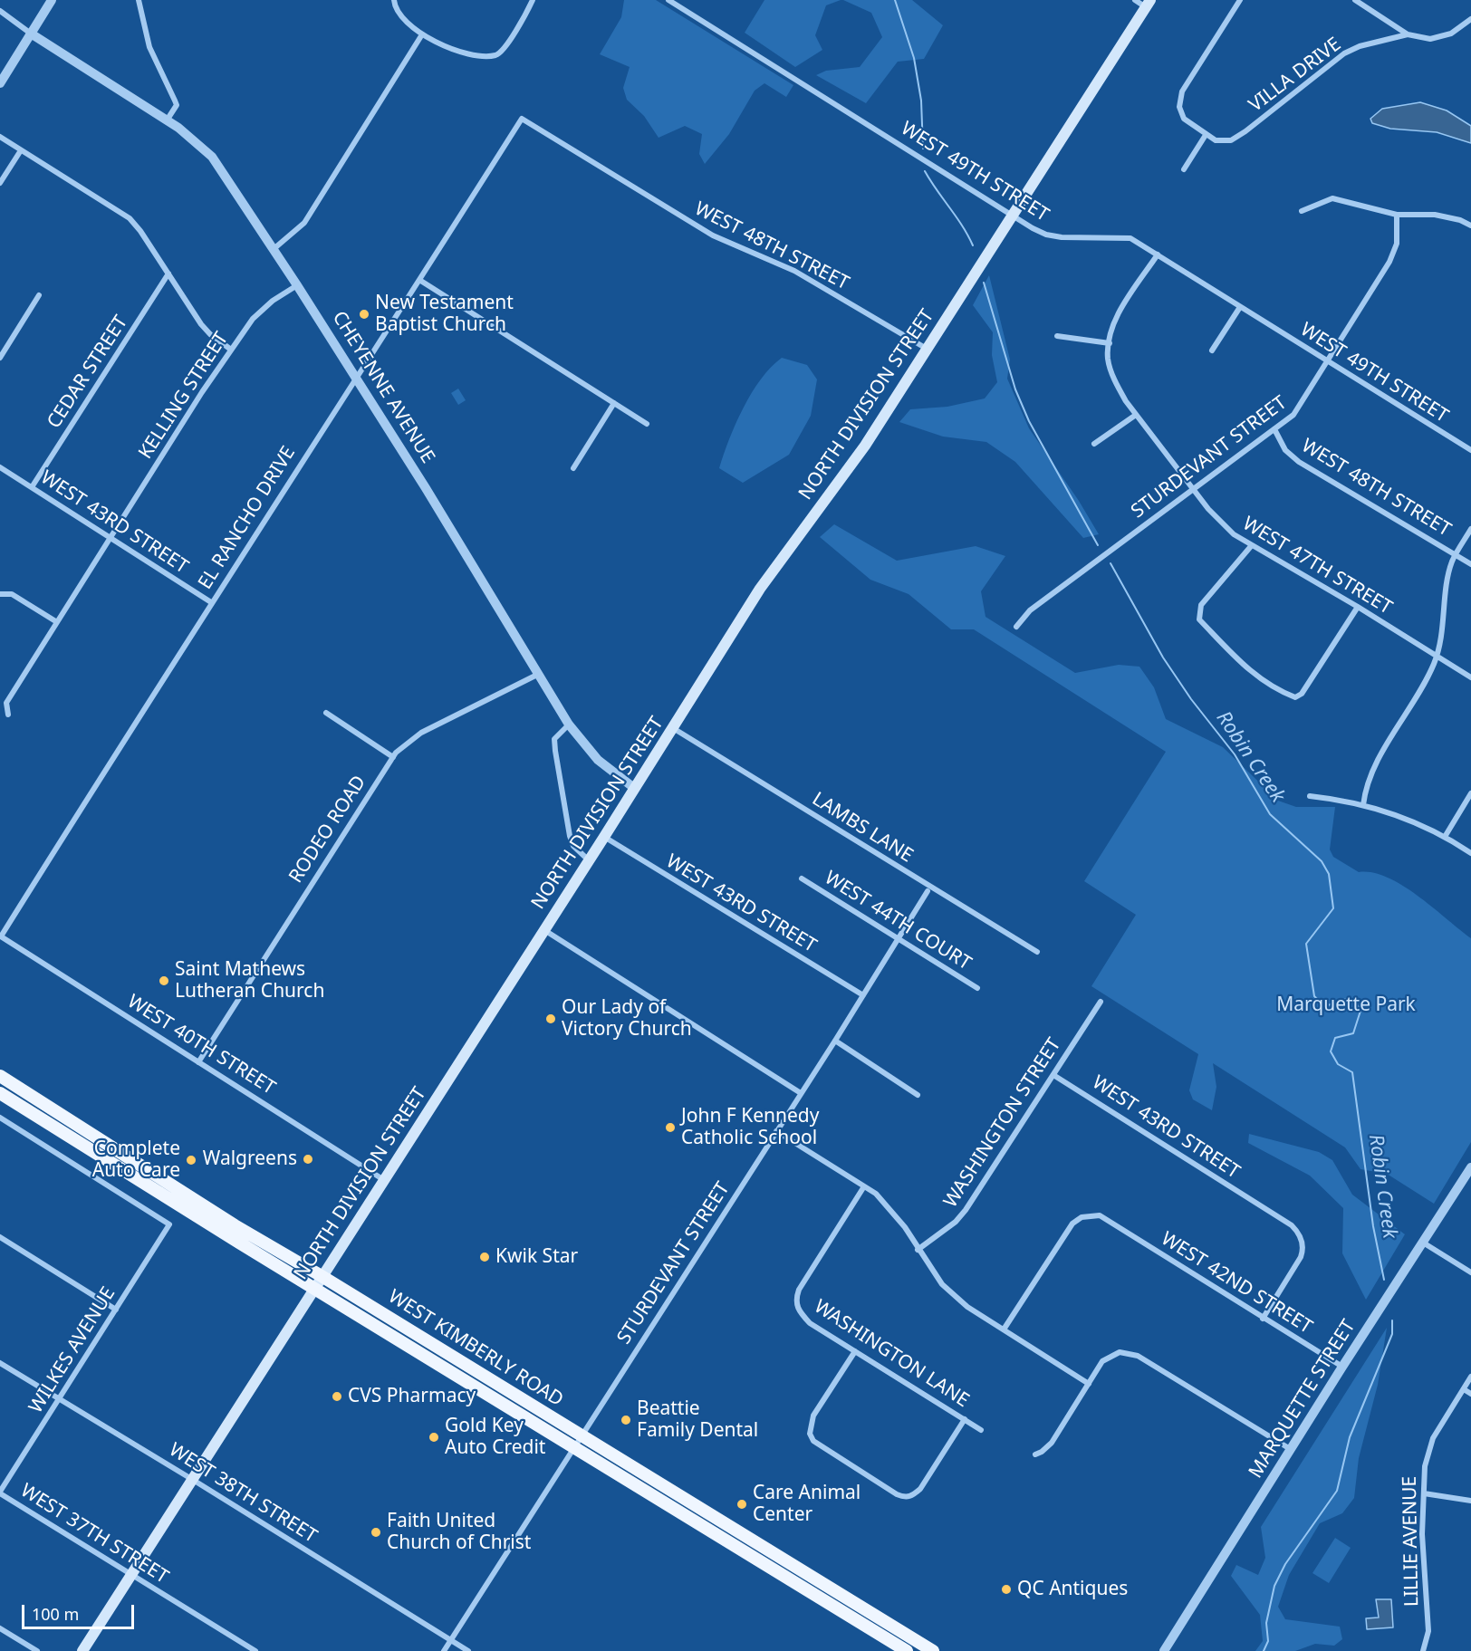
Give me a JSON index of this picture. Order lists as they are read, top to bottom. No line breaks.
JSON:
{"streets":{"main road":["NORTH DIVISION STREET","WEST KIMBERLY ROAD"],"street":["VILLA DRIVE","WEST 49TH STREET","WEST 48TH STREET","CEDAR STREET","CHEYENNE AVENUE","KELLING STREET","STURDEVANT STREET","EL RANCHO DRIVE","WEST 43RD STREET","WEST 47TH STREET","LAMBS LANE","RODEO ROAD","WEST 44TH COURT","WEST 40TH STREET","WASHINGTON STREET","WEST 42ND STREET","WILKES AVENUE","WASHINGTON LANE","MARQUETTE STREET","WEST 38TH STREET","WEST 37TH STREET","LILLIE AVENUE"]},"crossings":[["WEST 49TH STREET","NORTH DIVISION STREET"],["WEST 49TH STREET","STURDEVANT STREET"],["WEST 49TH STREET","WEST 47TH STREET"],["WEST 48TH STREET","NORTH DIVISION STREET"],["WEST 48TH STREET","STURDEVANT STREET"],["WEST 48TH STREET","EL RANCHO DRIVE"],["CEDAR STREET","WEST 43RD STREET"],["CHEYENNE AVENUE","KELLING STREET"],["CHEYENNE AVENUE","NORTH DIVISION STREET"],["CHEYENNE AVENUE","EL RANCHO DRIVE"],["CHEYENNE AVENUE","RODEO ROAD"],["KELLING STREET","WEST 43RD STREET"],["NORTH DIVISION STREET","WEST 43RD STREET"],["NORTH DIVISION STREET","LAMBS LANE"],["NORTH DIVISION STREET","WEST 40TH STREET"],["NORTH DIVISION STREET","WEST KIMBERLY ROAD"],["NORTH DIVISION STREET","WEST 38TH STREET"],["NORTH DIVISION STREET","WEST 37TH STREET"],["STURDEVANT STREET","WEST 43RD STREET"],["STURDEVANT STREET","WEST 47TH STREET"],["STURDEVANT STREET","WEST 44TH COURT"],["STURDEVANT STREET","WEST KIMBERLY ROAD"],["STURDEVANT STREET","WEST 38TH STREET"],["EL RANCHO DRIVE","WEST 43RD STREET"],["EL RANCHO DRIVE","WEST 40TH STREET"],["WEST 43RD STREET","WASHINGTON STREET"],["WEST 43RD STREET","WEST 42ND STREET"],["RODEO ROAD","WEST 40TH STREET"],["WEST 42ND STREET","MARQUETTE STREET"],["WILKES AVENUE","WEST 38TH STREET"],["WILKES AVENUE","WEST 37TH STREET"]],"water":["Robin Creek"],"parks":["Marquette Park"],"places":["New Testament Baptist Church","Saint Mathews Lutheran Church","Our Lady of Victory Church","John F Kennedy Catholic School","Walgreens","Complete Auto Care","Kwik Star","CVS Pharmacy","Beattie Family Dental","Gold Key Auto Credit","Care Animal Center","Faith United Church of Christ","QC Antiques"],"scale_bar":"100 m"}
